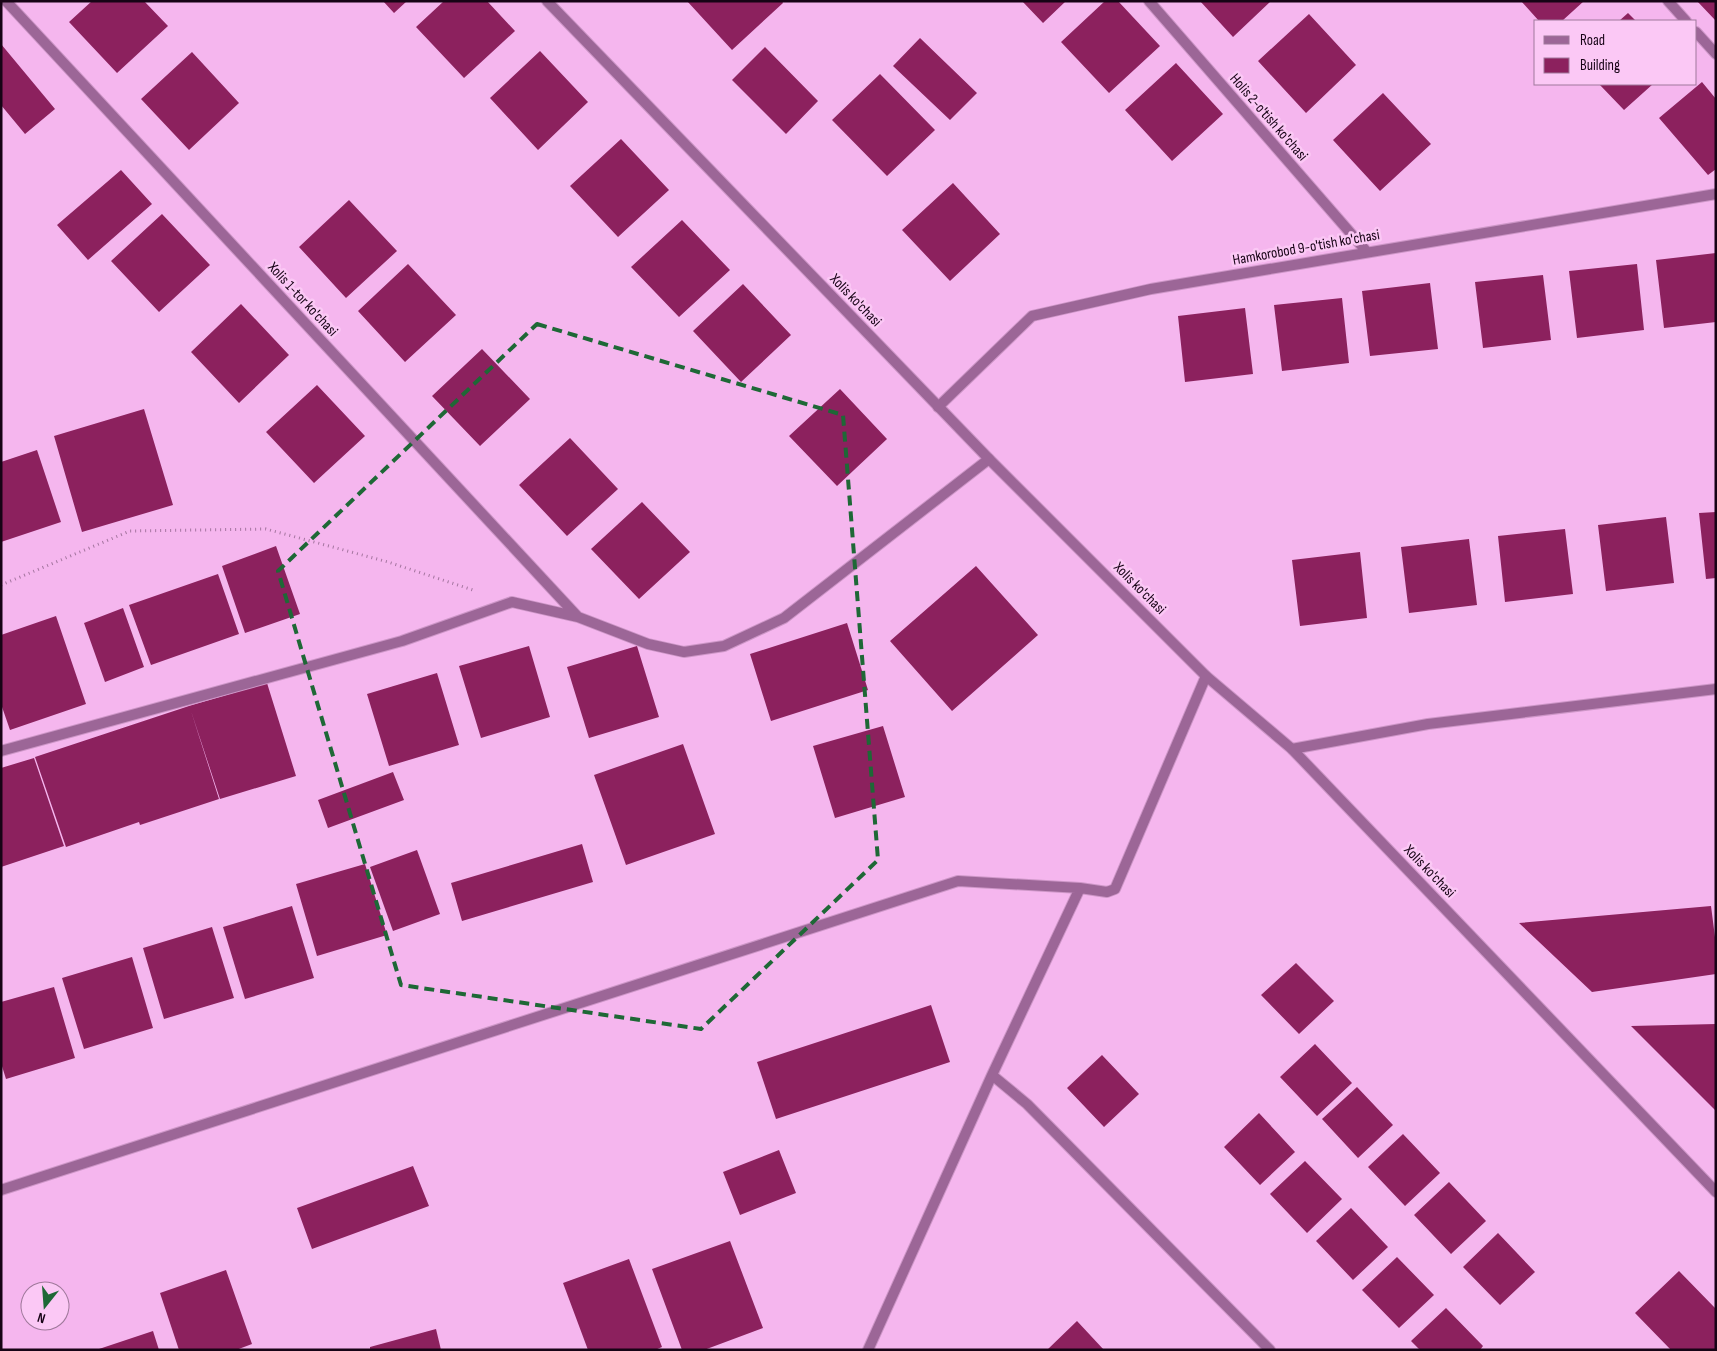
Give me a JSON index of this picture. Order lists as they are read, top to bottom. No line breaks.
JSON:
{"streets":{"street":["Holis 2-o'tish ko'chasi","Hamkorobod 9-o'tish ko'chasi","Xolis 1-tor ko'chasi","Xolis ko'chasi"]},"crossings":[["Holis 2-o'tish ko'chasi","Hamkorobod 9-o'tish ko'chasi"],["Hamkorobod 9-o'tish ko'chasi","Xolis ko'chasi"]],"legend":["Road","Building"],"north":"bottom"}
